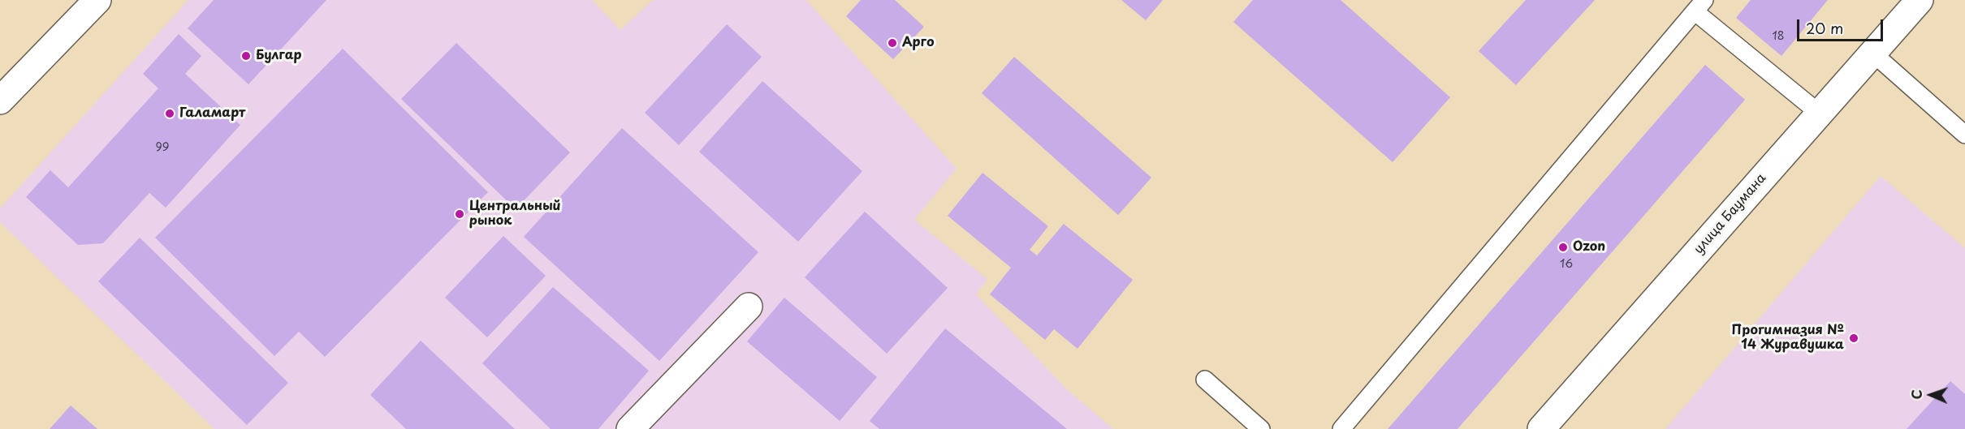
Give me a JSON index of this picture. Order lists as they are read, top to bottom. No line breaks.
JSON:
{"streets":{"street":["улица Баумана"]},"places":["Арго","Булгар","Галамарт","Центральный рынок","Ozon","Прогимназия № 14 Журавушка"],"house_numbers":["18","99","16"],"scale_bar":"20 m","north":"left"}
